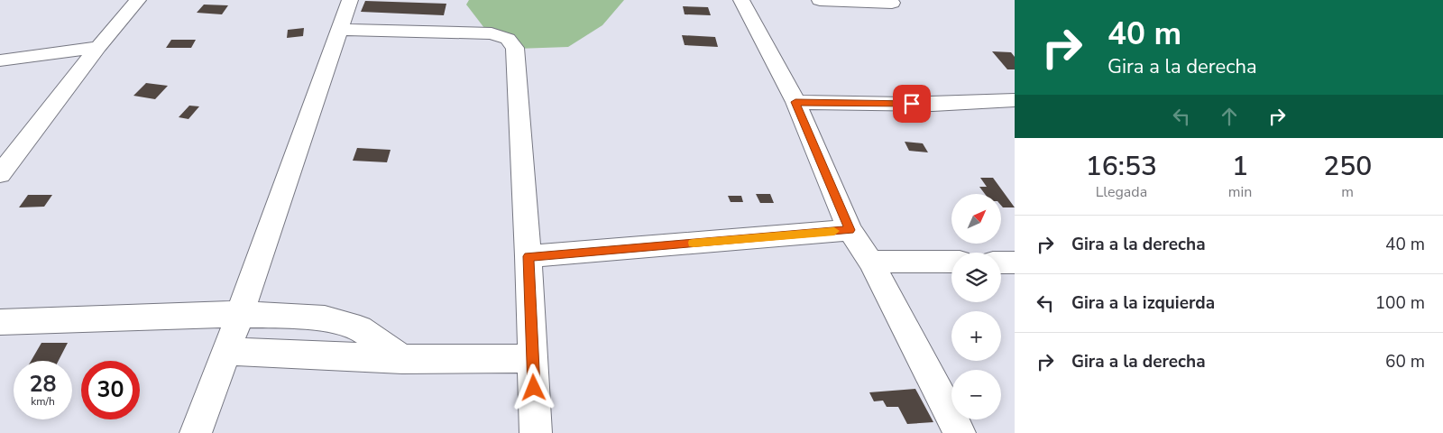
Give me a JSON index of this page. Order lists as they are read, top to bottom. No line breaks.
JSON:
{"north":"top right","page":{"turn":["40 m","Gira a la derecha"],"eta":["16:53","Llegada","1","min","250","m"],"map_buttons":["+","−"],"list":[{"name":"Gira a la derecha","value":"40 m"},{"name":"Gira a la izquierda","value":"100 m"},{"name":"Gira a la derecha","value":"60 m"}],"speed":"28 km/h","limit":"30"}}
